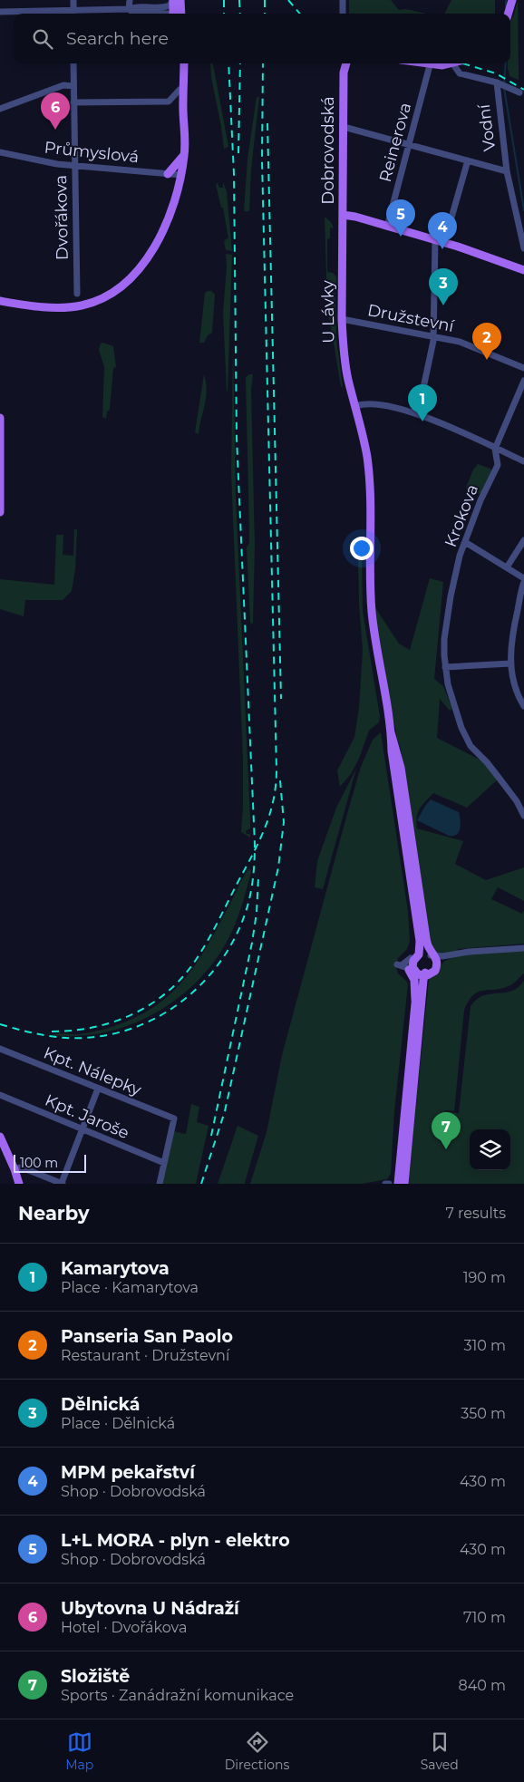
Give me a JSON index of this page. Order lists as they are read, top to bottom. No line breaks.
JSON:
{"streets":{"main road":["Dobrovodská","U Lávky"],"street":["Vodní","Reinerova","Průmyslová","Dvořákova","Družstevní","Krokova","Kpt. Nálepky","Kpt. Jaroše"]},"crossings":[["Reinerova","Dobrovodská"],["Dobrovodská","U Lávky"],["Průmyslová","Dvořákova"],["U Lávky","Družstevní"],["Kpt. Nálepky","Kpt. Jaroše"]],"scale_bar":"100 m","page":{"search":"Search here","pins":["6","5","4","3","2","1","7"],"scale":"100 m","heading":["Nearby","7 results"],"list":[{"mark":"1","name":"Kamarytova","note":"Place · Kamarytova","value":"190 m"},{"mark":"2","name":"Panseria San Paolo","note":"Restaurant · Družstevní","value":"310 m"},{"mark":"3","name":"Dělnická","note":"Place · Dělnická","value":"350 m"},{"mark":"4","name":"MPM pekařství","note":"Shop · Dobrovodská","value":"430 m"},{"mark":"5","name":"L+L MORA - plyn - elektro","note":"Shop · Dobrovodská","value":"430 m"},{"mark":"6","name":"Ubytovna U Nádraží","note":"Hotel · Dvořákova","value":"710 m"},{"mark":"7","name":"Složiště","note":"Sports · Zanádražní komunikace","value":"840 m"}],"nav":["Map","Directions","Saved"]}}
